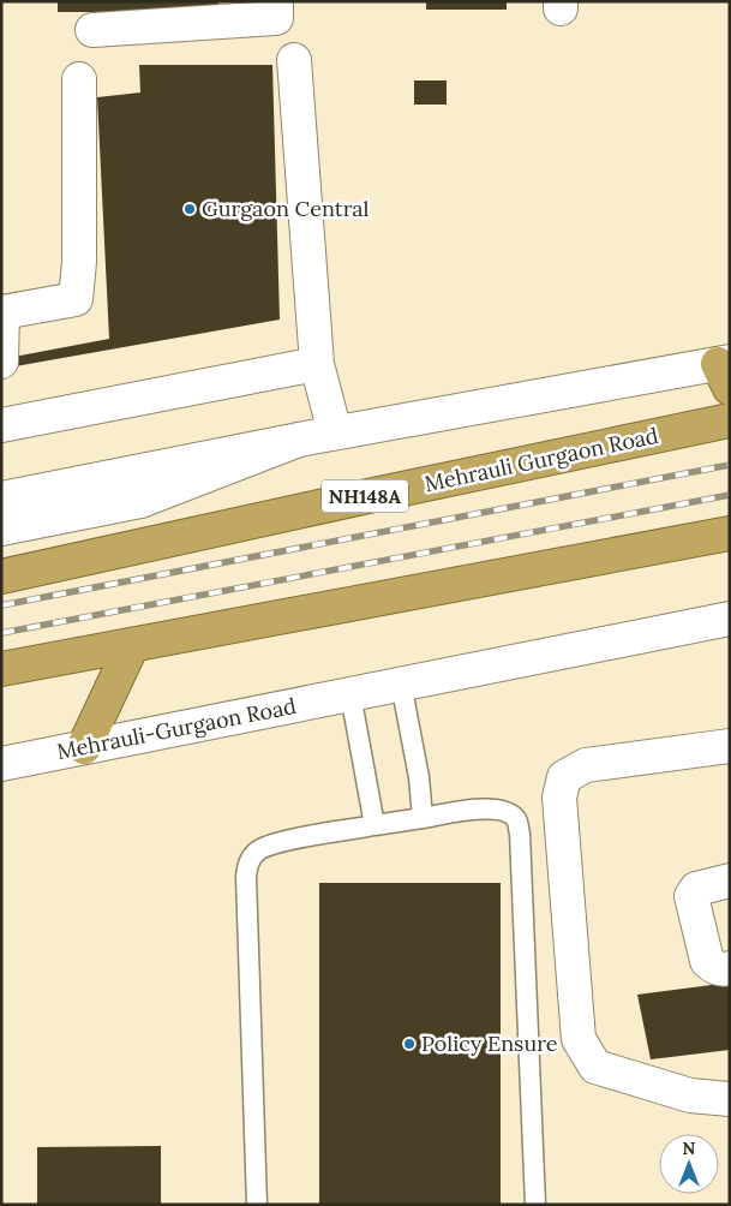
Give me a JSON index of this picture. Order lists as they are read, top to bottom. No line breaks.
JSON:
{"streets":{"highway":["Mehrauli Gurgaon Road","NH148A"],"street":["Mehrauli-Gurgaon Road"]},"places":["Gurgaon Central","Policy Ensure"],"north":"top"}
